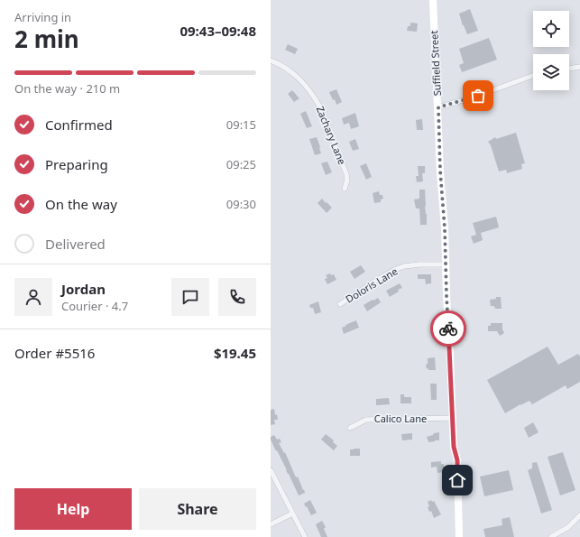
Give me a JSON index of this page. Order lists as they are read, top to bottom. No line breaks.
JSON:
{"streets":{"main road":["Suffield Street"],"street":["Zachary Lane","Doloris Lane","Calico Lane"]},"crossings":[["Suffield Street","Doloris Lane"],["Suffield Street","Calico Lane"]],"page":{"heading":["2 min","Arriving in","09:43–09:48"],"panel":["Jordan","Courier · 4.7","Order #5516","$19.45"],"bar":"On the way · 210 m","list":[["Confirmed","09:15"],["Preparing","09:25"],["On the way","09:30"],"Delivered"],"buttons":["Help","Share"]}}
